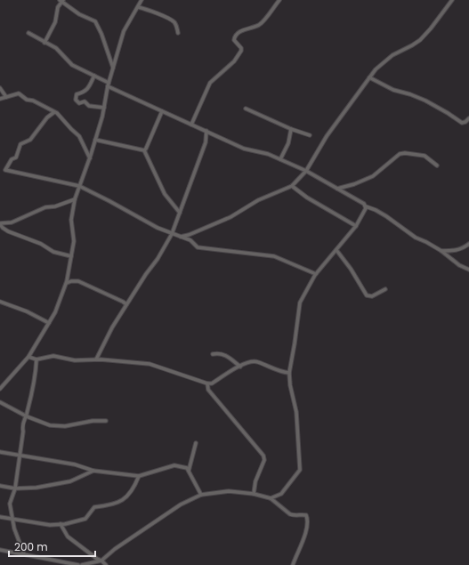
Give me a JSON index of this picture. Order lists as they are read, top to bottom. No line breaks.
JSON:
{"scale_bar":"200 m"}
